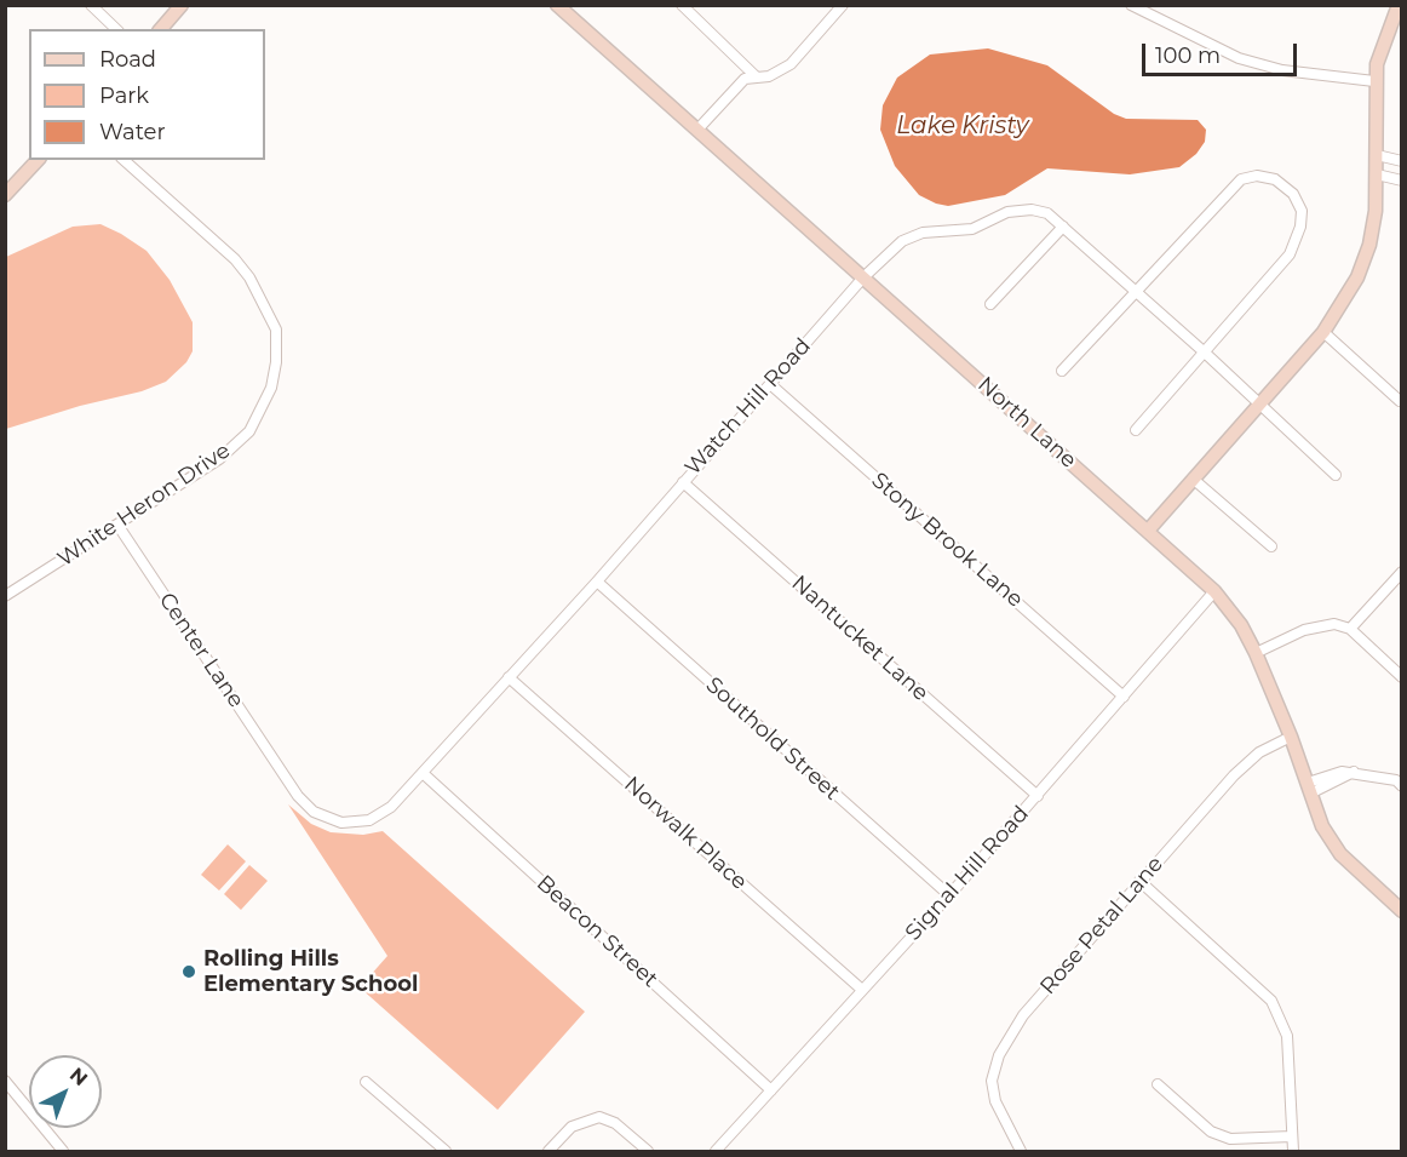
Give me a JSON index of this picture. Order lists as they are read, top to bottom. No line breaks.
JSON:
{"streets":{"street":["Watch Hill Road","North Lane","White Heron Drive","Stony Brook Lane","Nantucket Lane","Center Lane","Southold Street","Norwalk Place","Signal Hill Road","Rose Petal Lane","Beacon Street"]},"crossings":[["Watch Hill Road","North Lane"],["Watch Hill Road","Stony Brook Lane"],["Watch Hill Road","Nantucket Lane"],["Watch Hill Road","Center Lane"],["Watch Hill Road","Southold Street"],["Watch Hill Road","Norwalk Place"],["Watch Hill Road","Beacon Street"],["North Lane","Signal Hill Road"],["North Lane","Rose Petal Lane"],["White Heron Drive","Center Lane"],["Stony Brook Lane","Signal Hill Road"],["Nantucket Lane","Signal Hill Road"],["Southold Street","Signal Hill Road"],["Norwalk Place","Signal Hill Road"],["Signal Hill Road","Beacon Street"]],"water":["Lake Kristy"],"places":["Rolling Hills Elementary School"],"legend":["Road","Park","Water"],"scale_bar":"100 m","north":"top right"}
